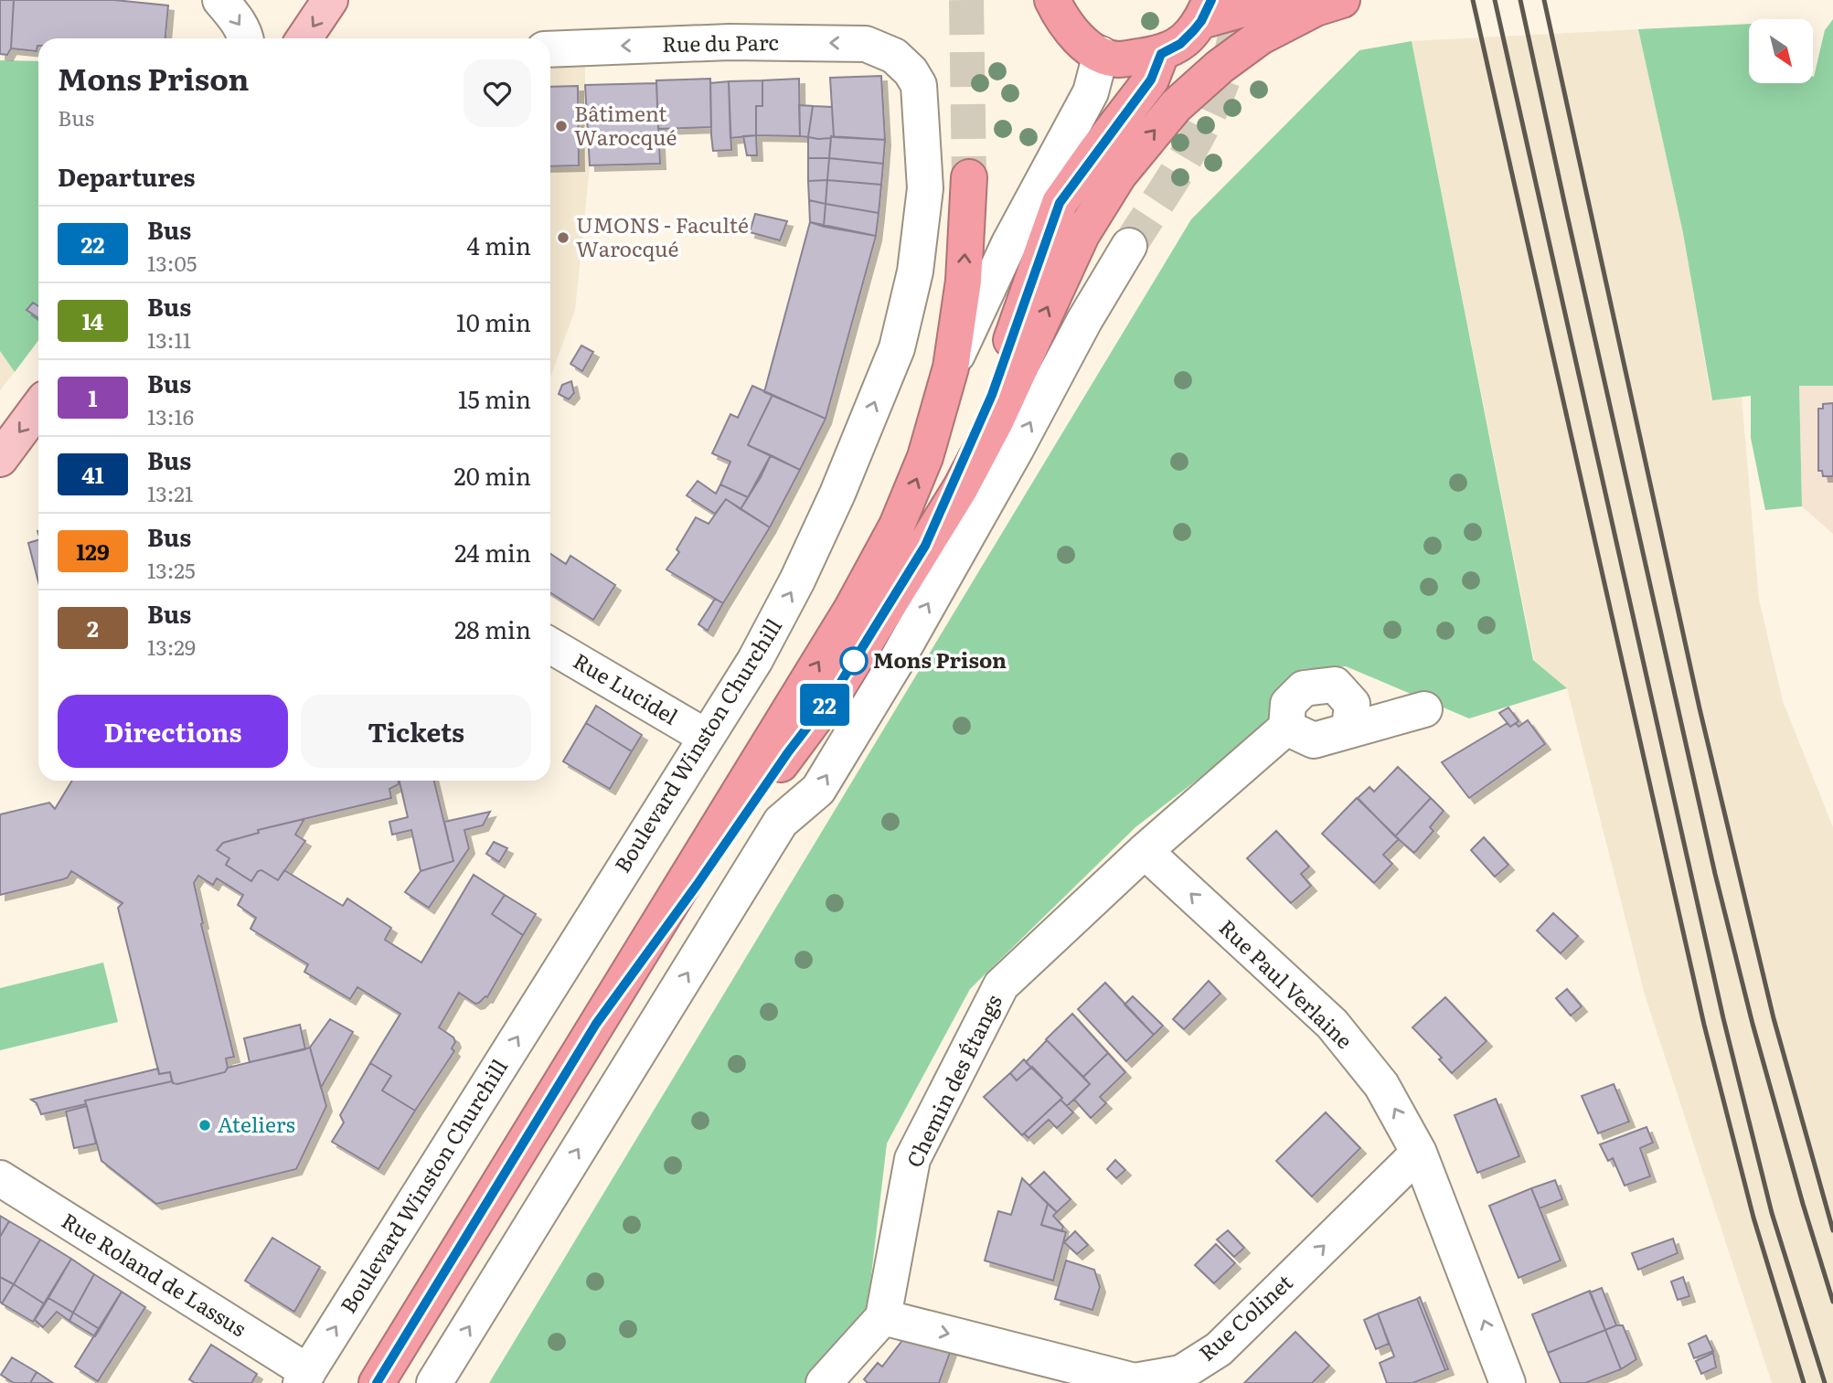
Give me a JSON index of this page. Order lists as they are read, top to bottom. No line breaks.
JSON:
{"streets":{"street":["Rue du Parc","Rue Lucidel","Boulevard Winston Churchill","Rue Paul Verlaine","Chemin des Étangs","Rue Roland de Lassus","Rue Colinet"]},"crossings":[["Rue du Parc","Boulevard Winston Churchill"],["Rue Lucidel","Boulevard Winston Churchill"],["Boulevard Winston Churchill","Rue Roland de Lassus"],["Rue Paul Verlaine","Chemin des Étangs"],["Rue Paul Verlaine","Rue Colinet"],["Chemin des Étangs","Rue Colinet"]],"one_way":["Rue du Parc","Rue Paul Verlaine","Rue Colinet"],"places":["Bâtiment Warocqué","UMONS - Faculté Warocqué","Mons Prison","Ateliers"],"lines":["bus line 22"],"north":"bottom right","page":{"on_map":"22","heading":[["Mons Prison","Bus"],"Departures"],"list":[{"mark":"22","name":"Bus","note":"13:05","value":"4 min"},{"mark":"14","name":"Bus","note":"13:11","value":"10 min"},{"mark":"1","name":"Bus","note":"13:16","value":"15 min"},{"mark":"41","name":"Bus","note":"13:21","value":"20 min"},{"mark":"129","name":"Bus","note":"13:25","value":"24 min"},{"mark":"2","name":"Bus","note":"13:29","value":"28 min"}],"buttons":["Directions","Tickets"]}}
